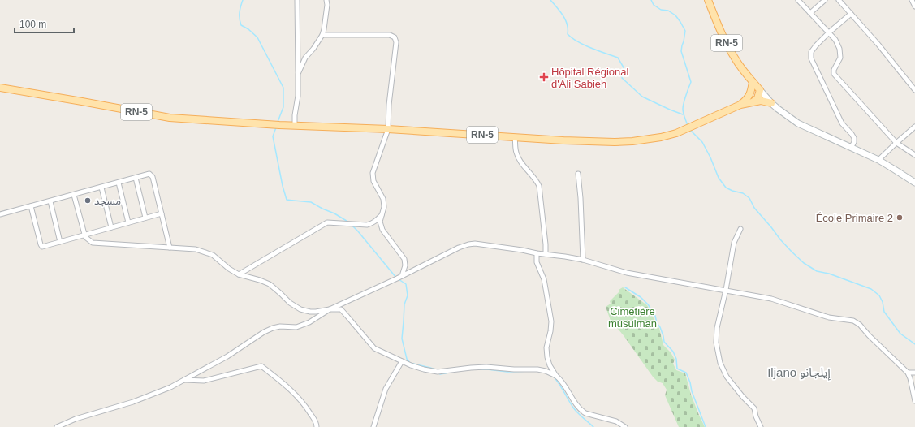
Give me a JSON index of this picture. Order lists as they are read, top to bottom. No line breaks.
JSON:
{"streets":{"main road":["RN-5"]},"districts":["Iljano إيلجانو"],"parks":["Cimetière musulman"],"places":{"health":["Hôpital Régional d'Ali Sabieh"],"other":["مسجد","École Primaire 2"]},"scale_bar":"100 m"}
